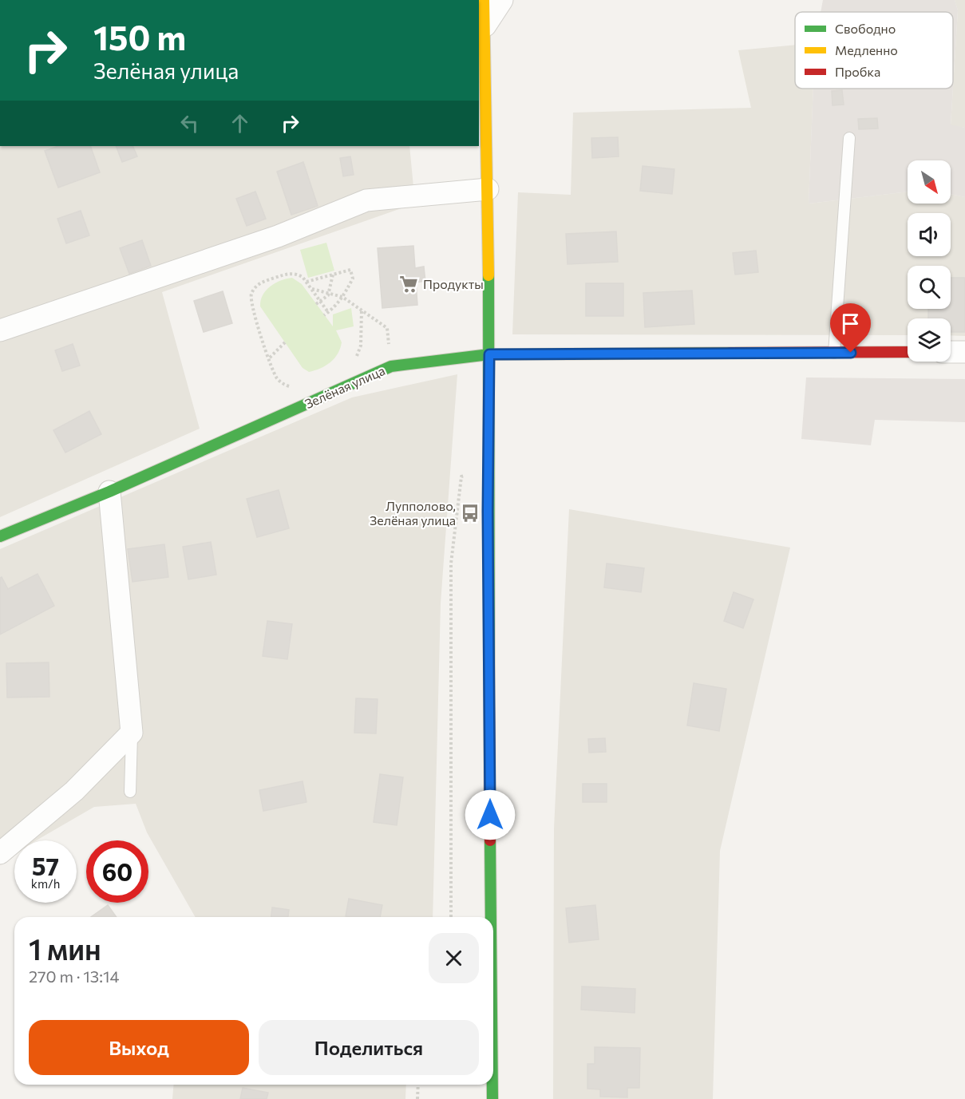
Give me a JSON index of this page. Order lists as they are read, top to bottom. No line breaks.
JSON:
{"streets":{"main road":["Зелёная улица"]},"places":{"supermarket":["Продукты"],"bus stop":["Лупполово, Зелёная улица"]},"legend":["Свободно","Медленно","Пробка"],"north":"bottom right","page":{"turn":["150 m","Зелёная улица"],"speed":"57 km/h","limit":"60","heading":["1 мин","270 m · 13:14"],"buttons":["Выход","Поделиться"]}}
